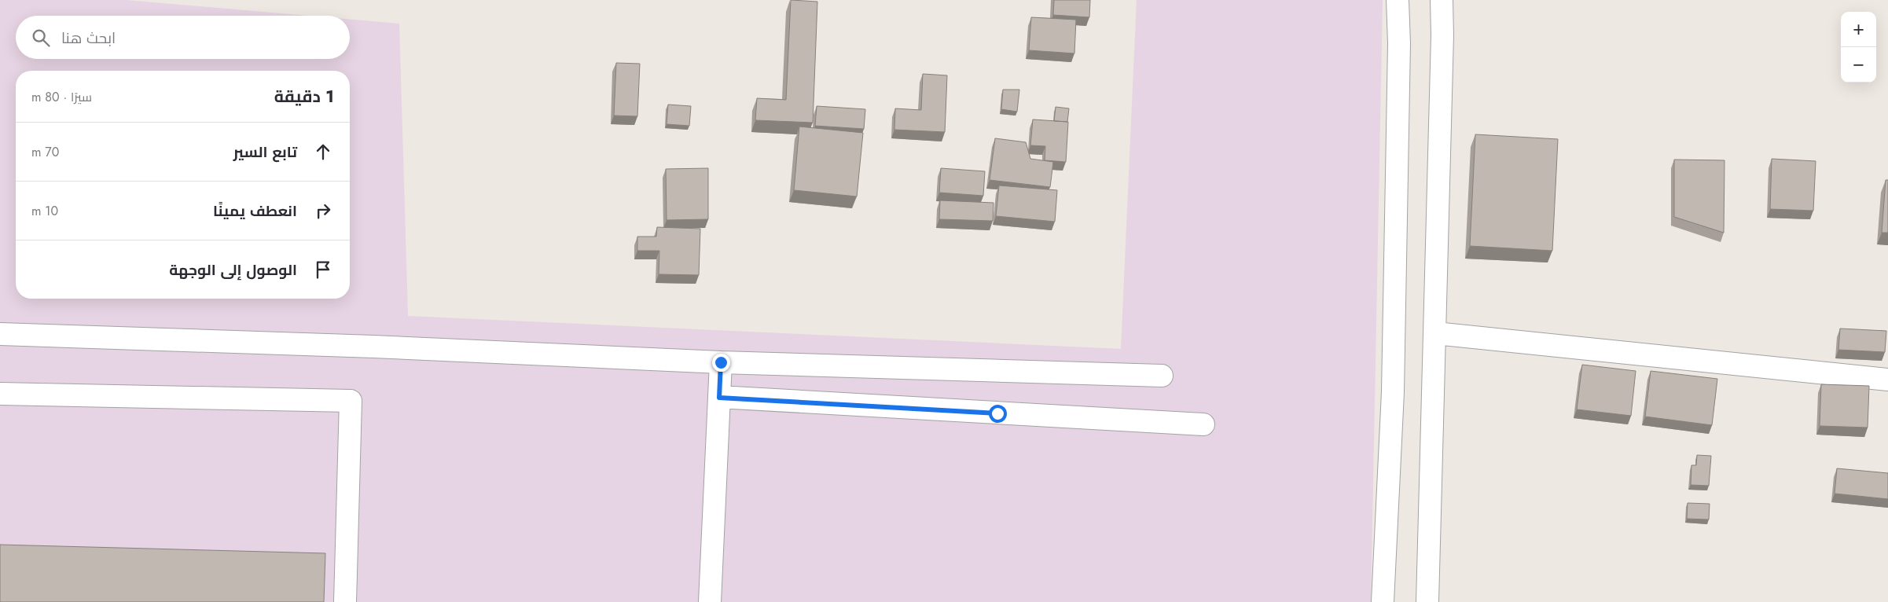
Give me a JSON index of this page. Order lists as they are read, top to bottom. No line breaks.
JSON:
{"page":{"map_buttons":["+","−"],"search":"ابحث هنا","heading":["1 دقيقة","سيرًا · 80 m"],"list":[["تابع السير","70 m"],["انعطف يمينًا","10 m"],"الوصول إلى الوجهة"]}}
